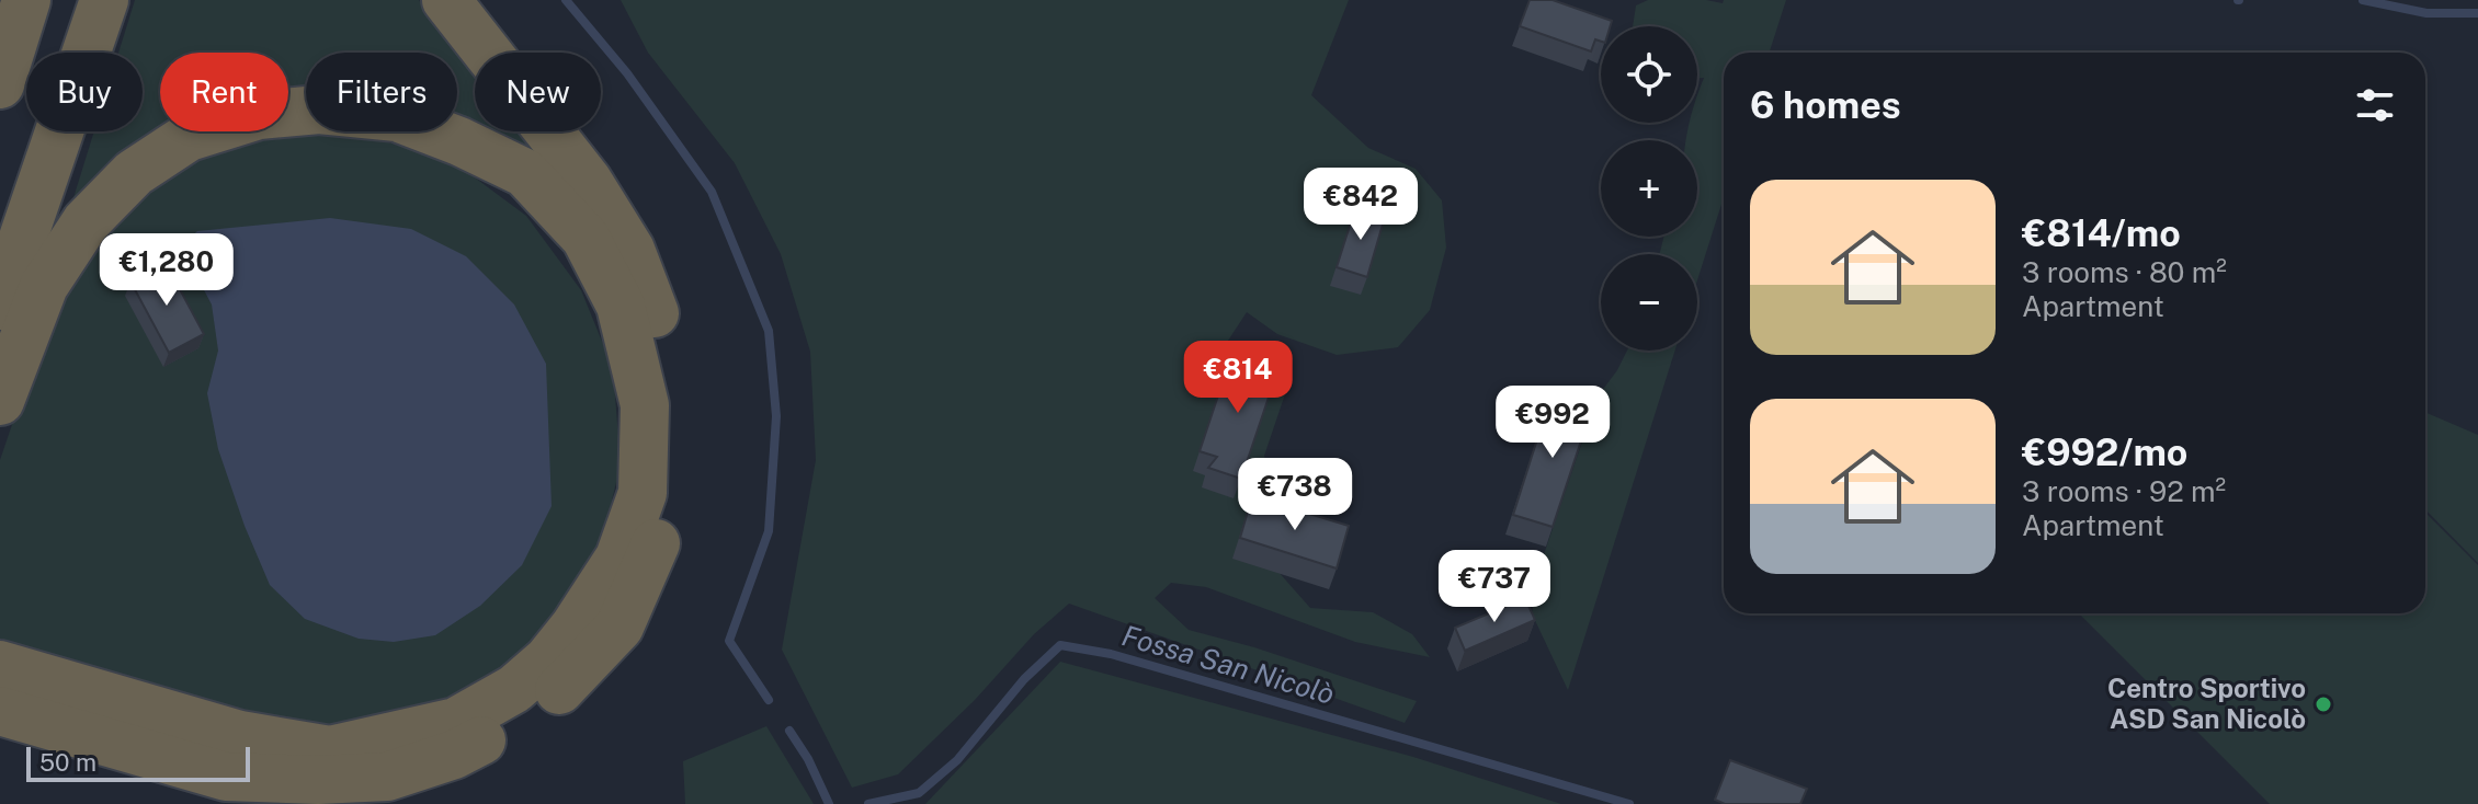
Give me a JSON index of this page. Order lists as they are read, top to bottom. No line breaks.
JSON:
{"water":["Fossa San Nicolò"],"places":["Centro Sportivo ASD San Nicolò"],"scale_bar":"50 m","page":{"map_buttons":["+","−"],"chip":["Buy","Rent","Filters","New"],"heading":"6 homes","list":[{"name":"€814/mo","note":"3 rooms · 80 m² · Apartment"},{"name":"€992/mo","note":"3 rooms · 92 m² · Apartment"}],"price":["€842","€1,280","€814","€992","€738","€737"],"scale":"50 m"}}
